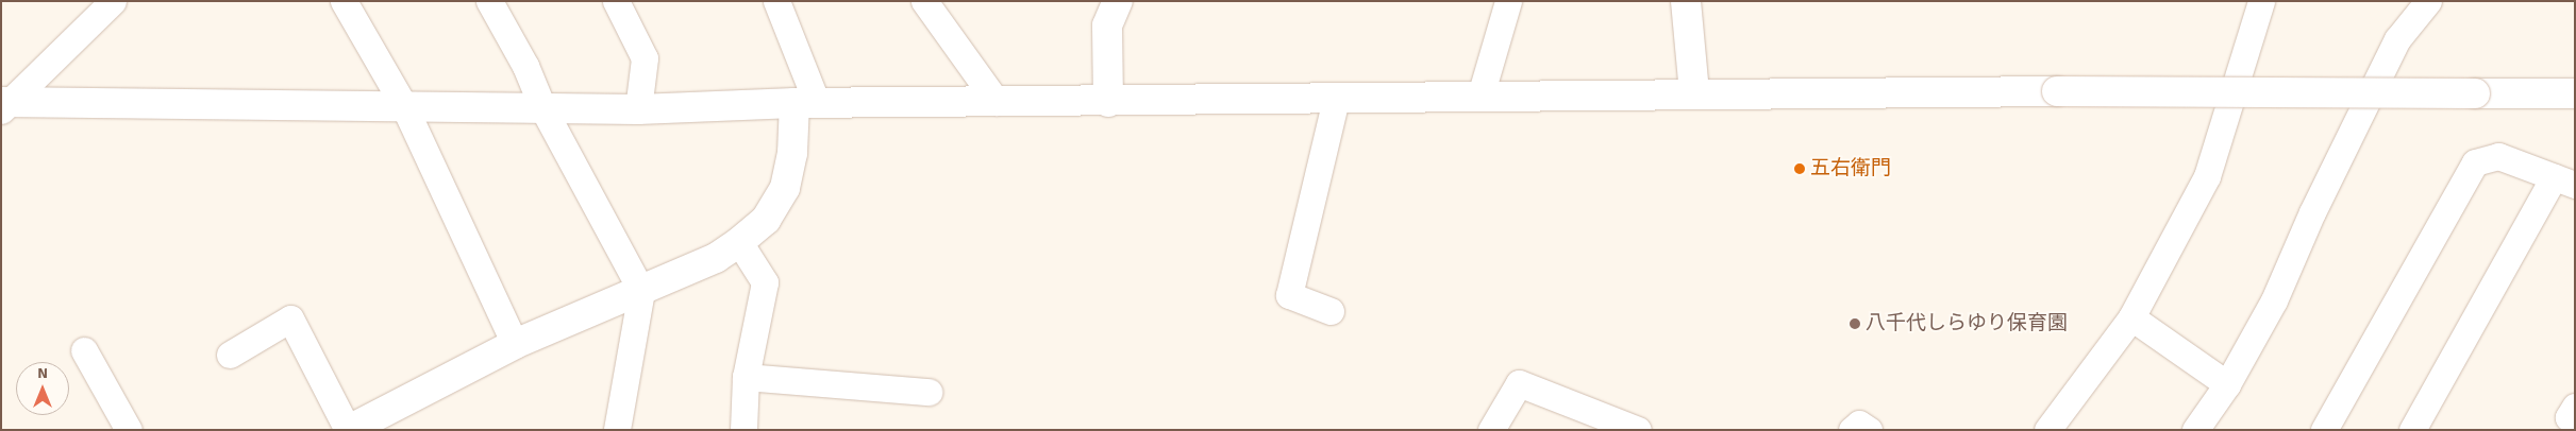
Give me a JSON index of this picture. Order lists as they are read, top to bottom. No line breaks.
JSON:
{"places":["五右衛門","八千代しらゆり保育園"],"north":"top"}
